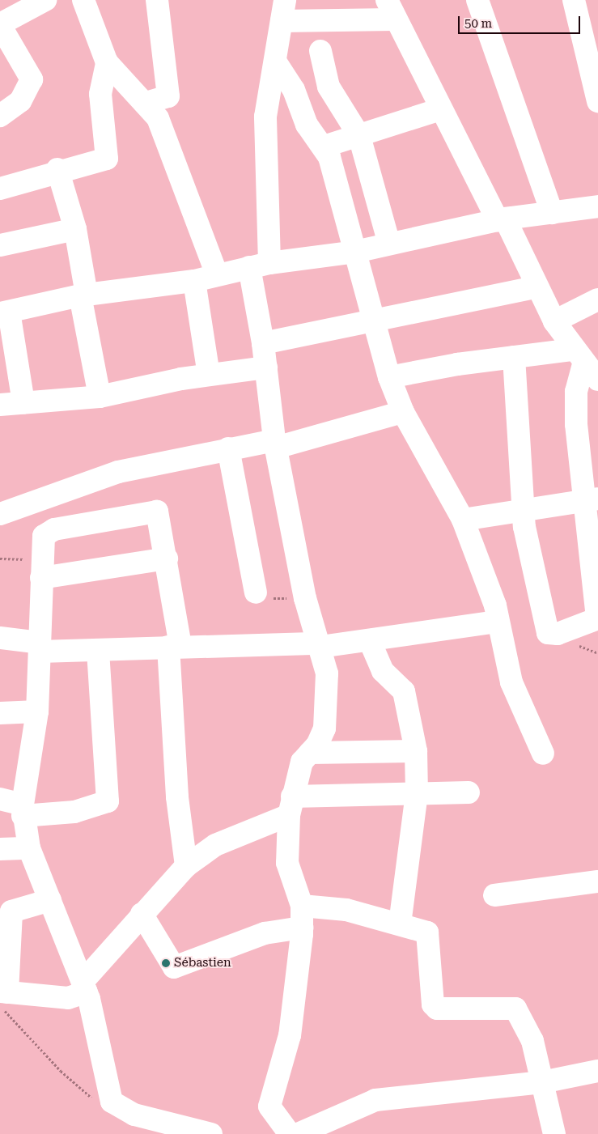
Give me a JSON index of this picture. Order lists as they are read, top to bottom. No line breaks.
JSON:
{"places":["Sébastien"],"scale_bar":"50 m"}
